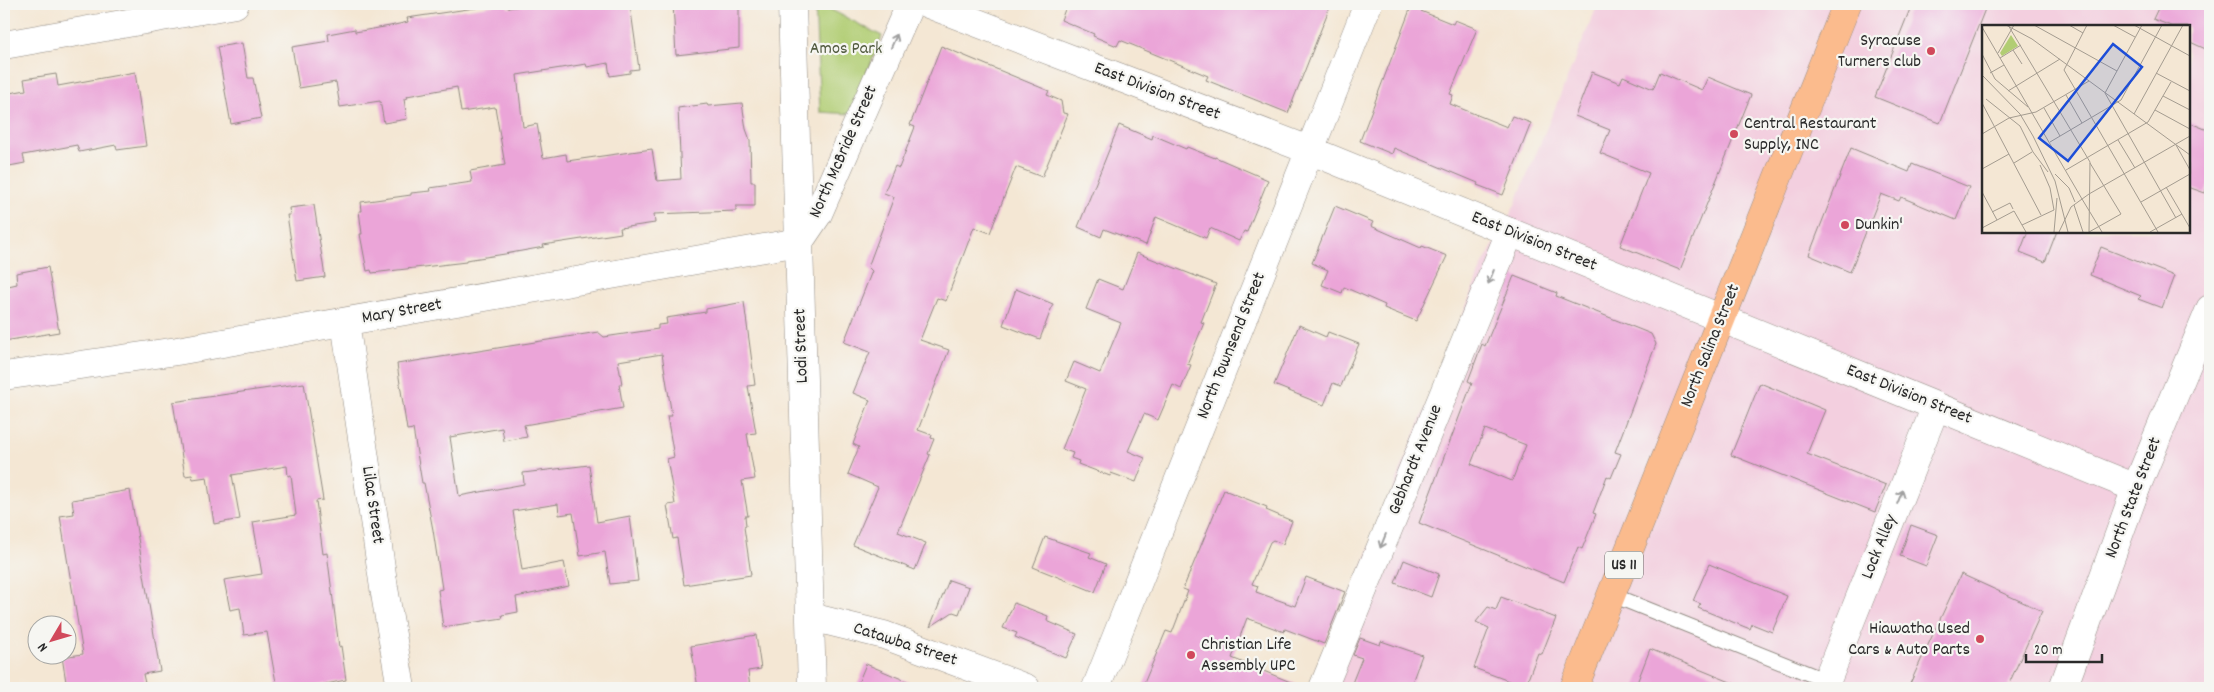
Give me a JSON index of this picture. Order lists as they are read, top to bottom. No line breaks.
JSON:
{"streets":{"main road":["North Salina Street","US 11"],"street":["East Division Street","North McBride Street","Mary Street","Lodi Street","North Townsend Street","Gebhardt Avenue","North State Street","Lilac Street","Lock Alley","Catawba Street"]},"crossings":[["East Division Street","North Townsend Street"],["East Division Street","North Salina Street"],["East Division Street","Gebhardt Avenue"],["East Division Street","North State Street"],["East Division Street","Lock Alley"],["North McBride Street","Mary Street"],["North McBride Street","Lodi Street"],["Mary Street","Lodi Street"],["Mary Street","Lilac Street"],["Lodi Street","Catawba Street"]],"one_way":["North McBride Street","Gebhardt Avenue","Lock Alley"],"parks":["Amos Park"],"places":["Syracuse Turners club","Central Restaurant Supply, INC","Dunkin'","Hiawatha Used Cars & Auto Parts","Christian Life Assembly UPC"],"scale_bar":"20 m","north":"bottom left"}
